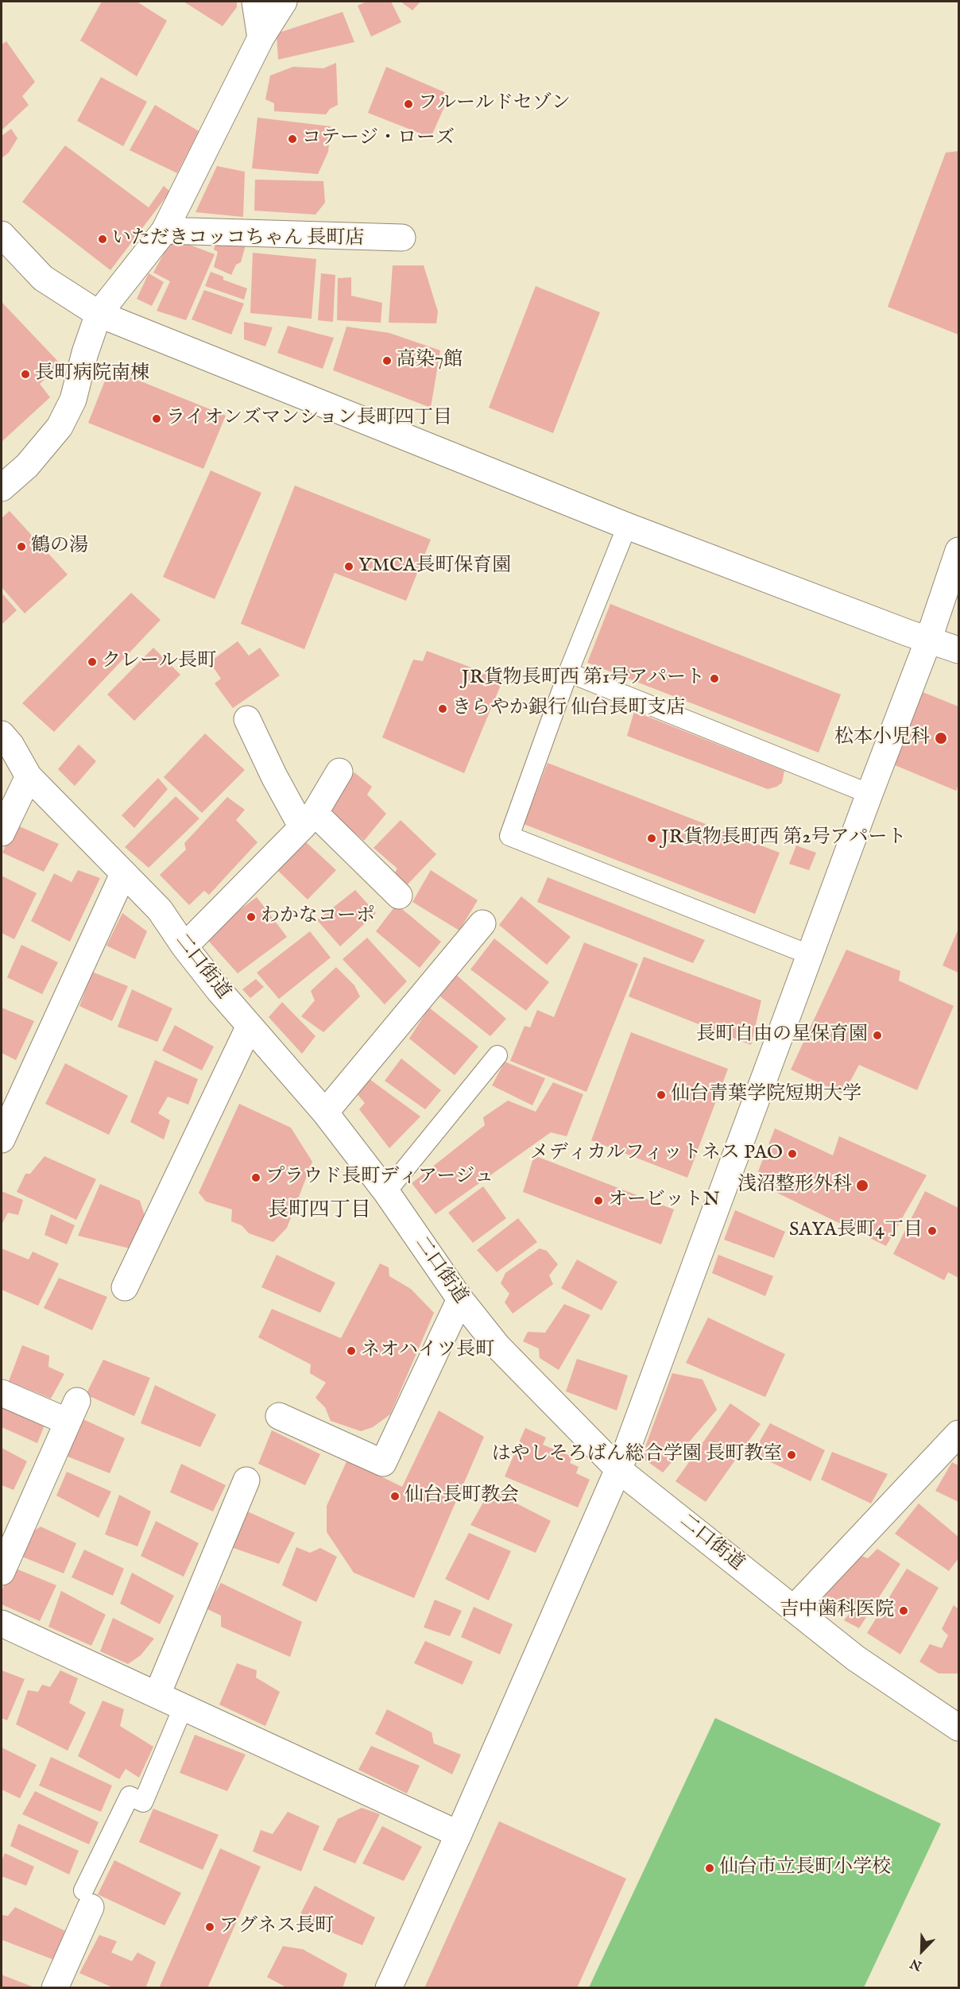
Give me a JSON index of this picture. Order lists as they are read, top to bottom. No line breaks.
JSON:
{"streets":{"street":["二口街道"]},"districts":["長町四丁目"],"places":["フルールドセゾン","コテージ・ローズ","いただきコッコちゃん 長町店","高染7館","長町病院南棟","ライオンズマンション長町四丁目","鶴の湯","YMCA長町保育園","クレール長町","JR貨物長町西 第1号アパート","きらやか銀行 仙台長町支店","松本小児科","JR貨物長町西 第2号アパート","わかなコーポ","長町自由の星保育園","仙台青葉学院短期大学","メディカルフィットネス PAO","プラウド長町ディアージュ","浅沼整形外科","オービットN","SAYA長町4丁目","ネオハイツ長町","はやしそろばん総合学園 長町教室","仙台長町教会","吉中歯科医院","仙台市立長町小学校","アグネス長町"],"north":"bottom left"}
